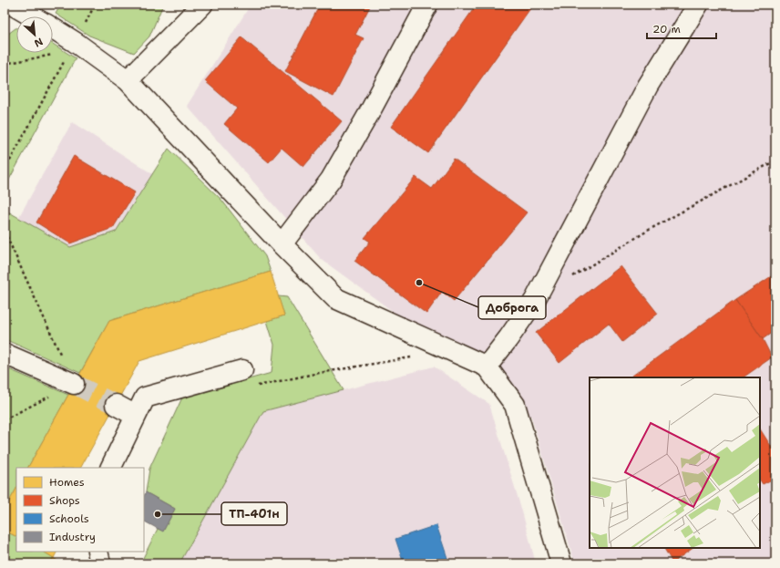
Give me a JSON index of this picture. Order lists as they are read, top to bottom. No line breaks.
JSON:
{"places":["Доброга","ТП-401н"],"legend":["Homes","Shops","Schools","Industry"],"scale_bar":"20 m","north":"bottom right"}
